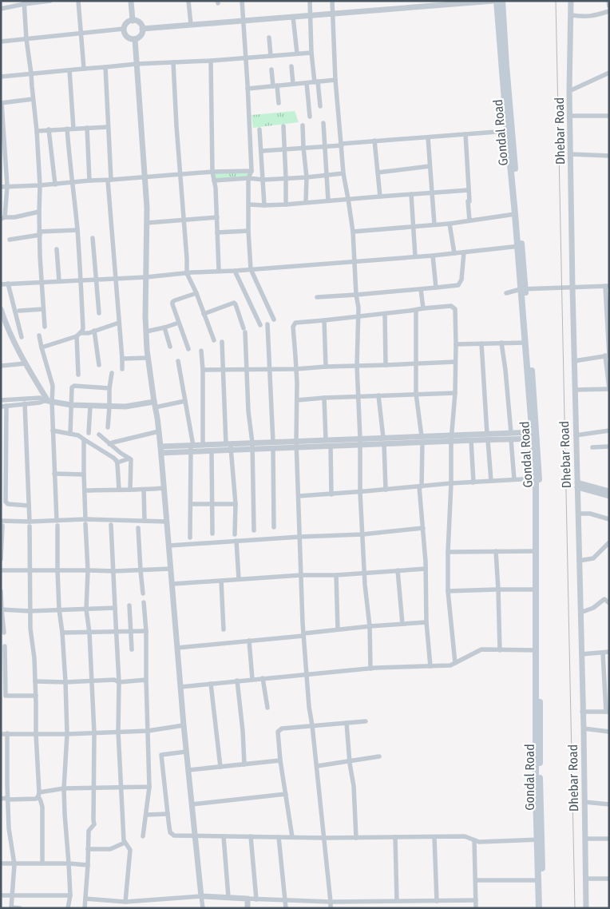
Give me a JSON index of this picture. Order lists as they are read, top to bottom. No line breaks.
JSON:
{"streets":{"main road":["Gondal Road"],"street":["Dhebar Road"]}}
